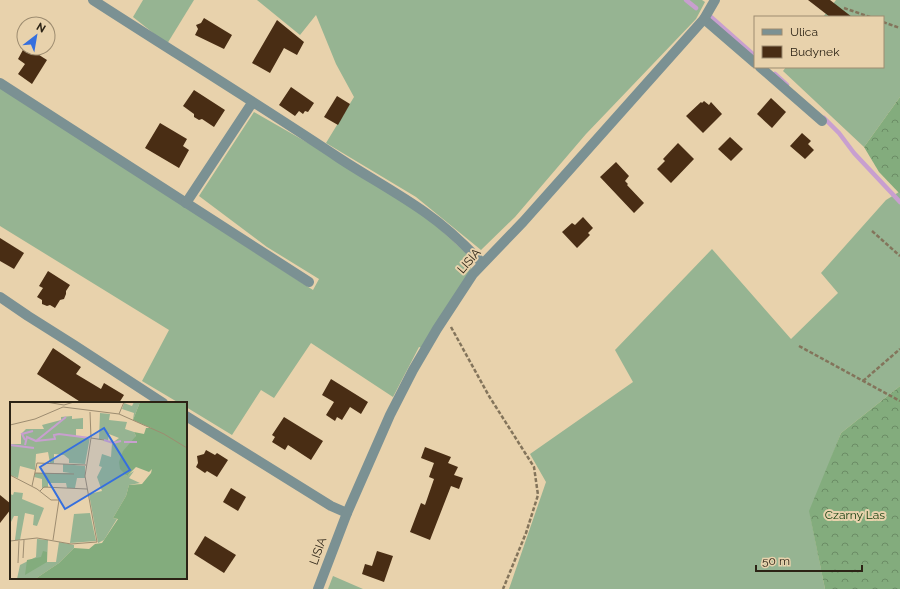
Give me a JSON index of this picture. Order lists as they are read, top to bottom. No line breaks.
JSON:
{"streets":{"street":["LISIA"]},"parks":["Czarny Las"],"legend":["Ulica","Budynek"],"scale_bar":"50 m","north":"top right"}
